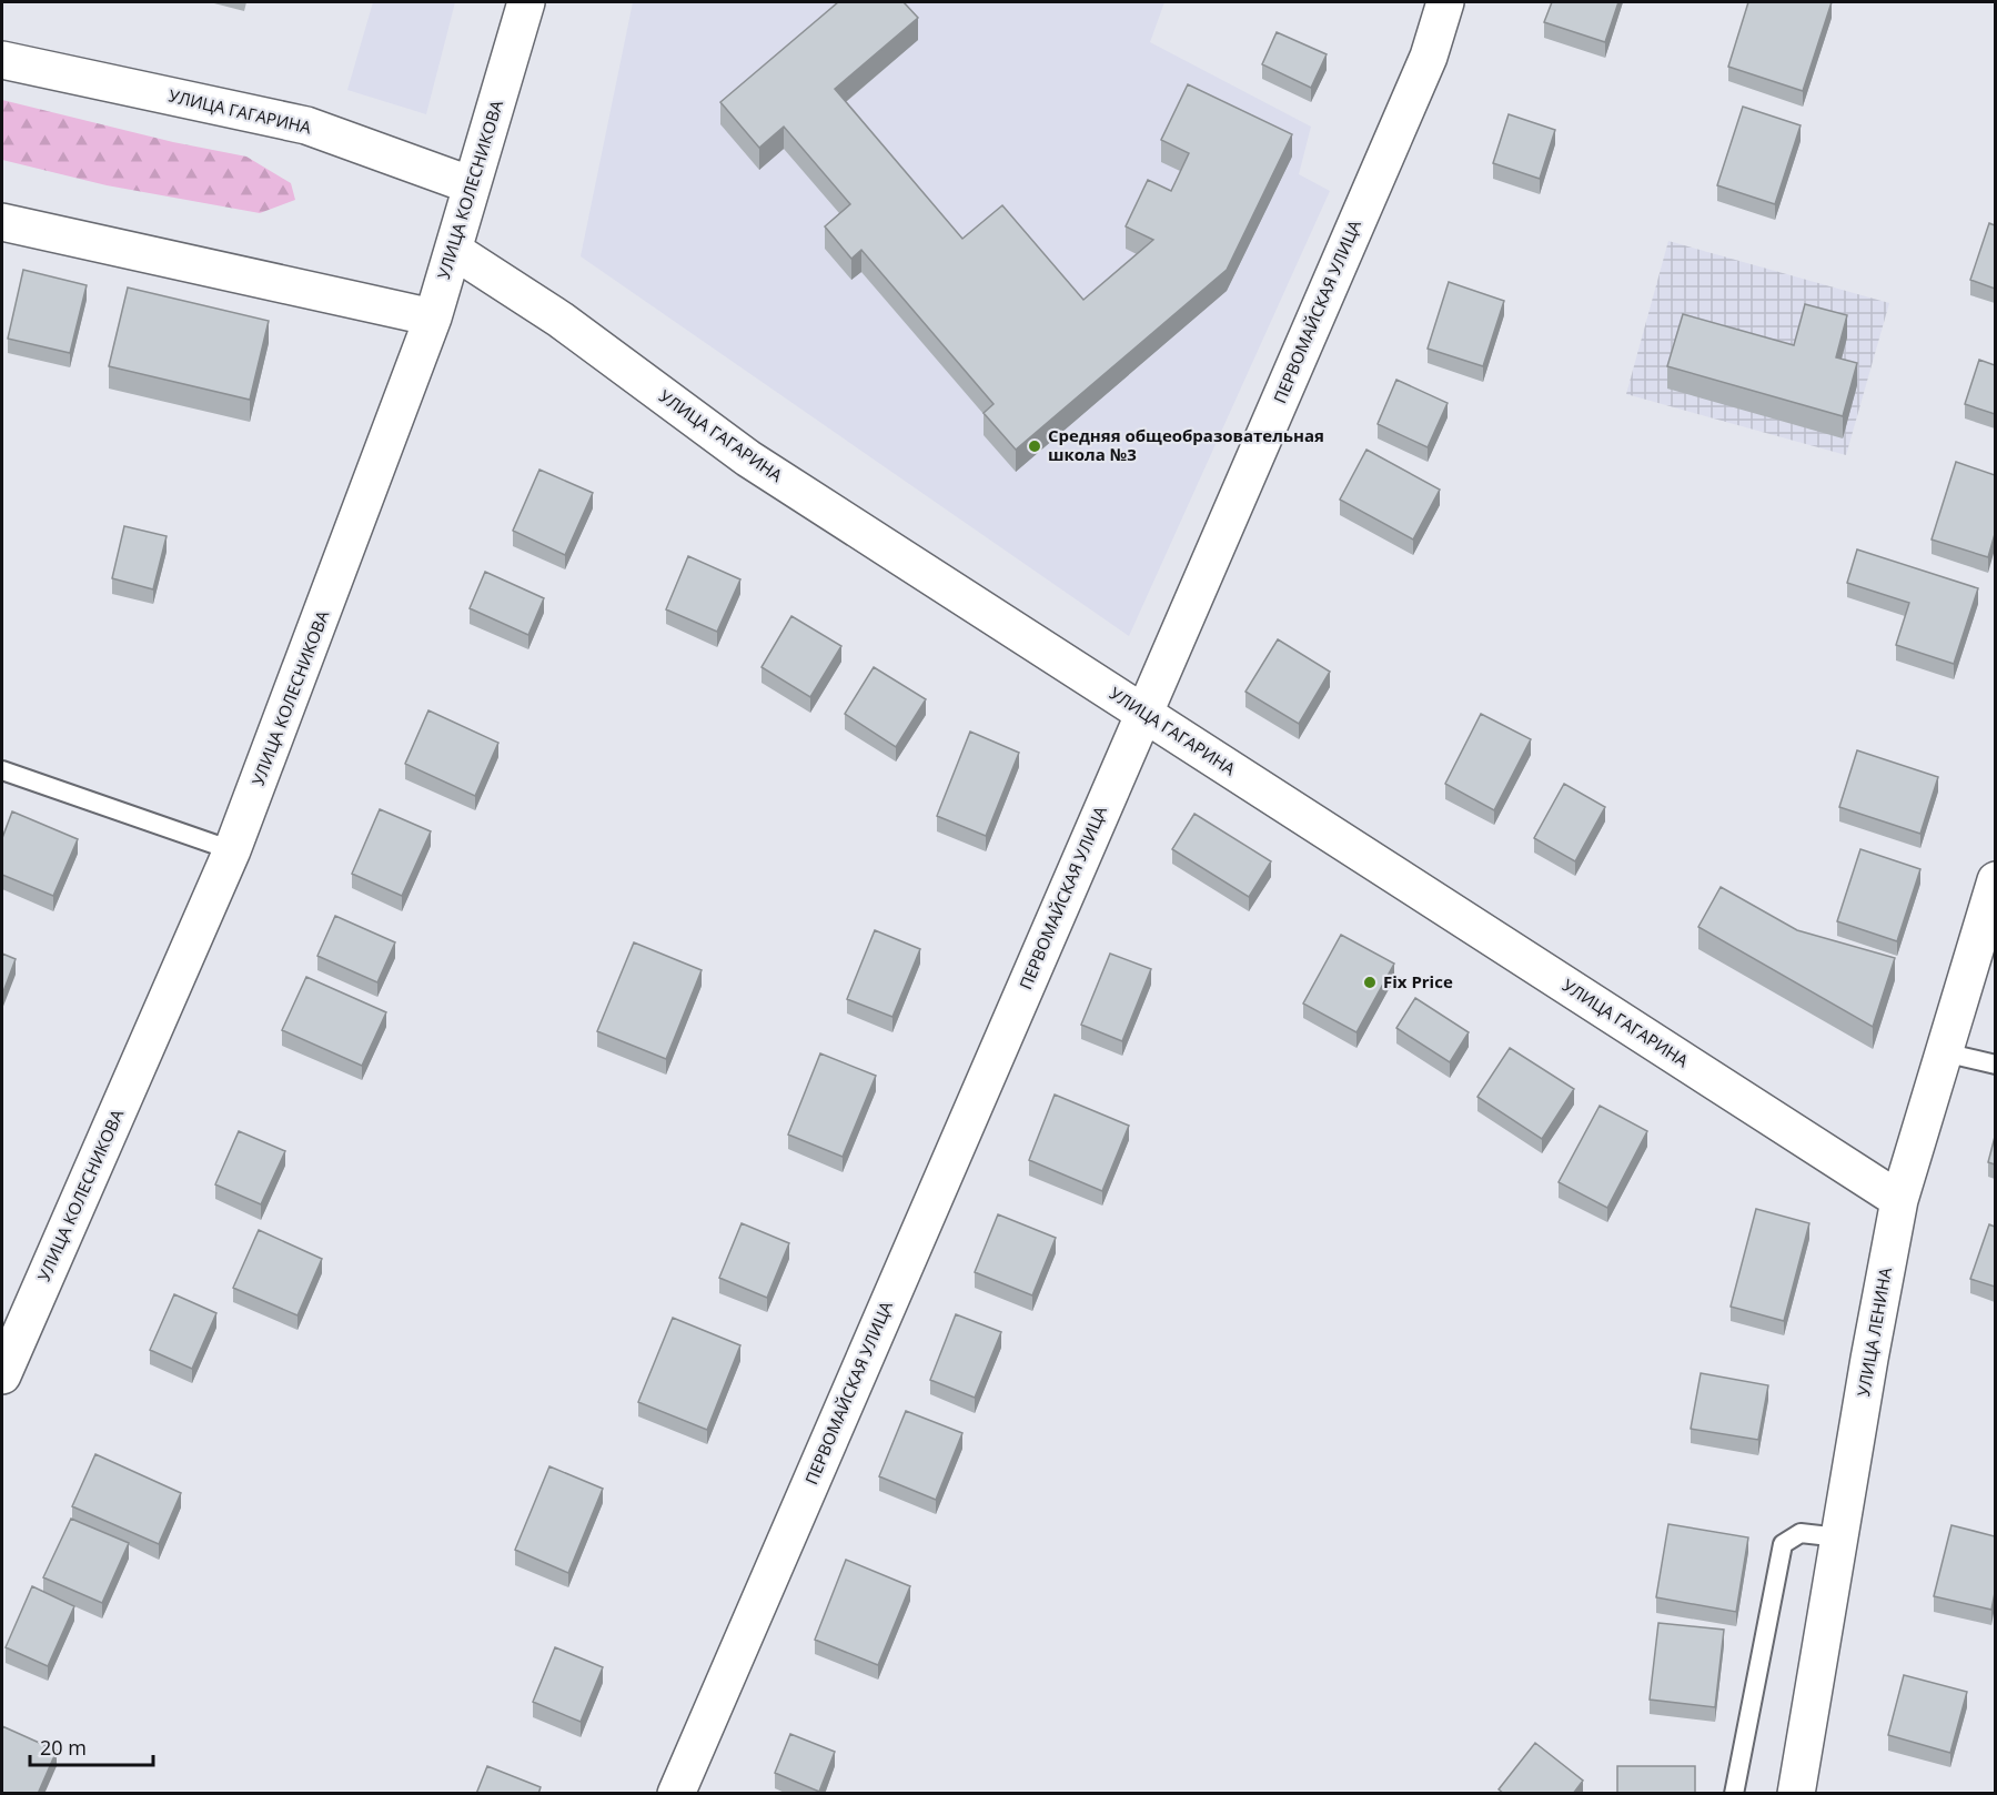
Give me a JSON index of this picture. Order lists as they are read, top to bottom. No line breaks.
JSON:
{"streets":{"street":["УЛИЦА ГАГАРИНА","УЛИЦА КОЛЕСНИКОВА","ПЕРВОМАЙСКАЯ УЛИЦА","УЛИЦА ЛЕНИНА"]},"crossings":[["УЛИЦА ГАГАРИНА","УЛИЦА КОЛЕСНИКОВА"],["УЛИЦА ГАГАРИНА","ПЕРВОМАЙСКАЯ УЛИЦА"],["УЛИЦА ГАГАРИНА","УЛИЦА ЛЕНИНА"]],"places":["Средняя общеобразовательная школа №3","Fix Price"],"scale_bar":"20 m"}
